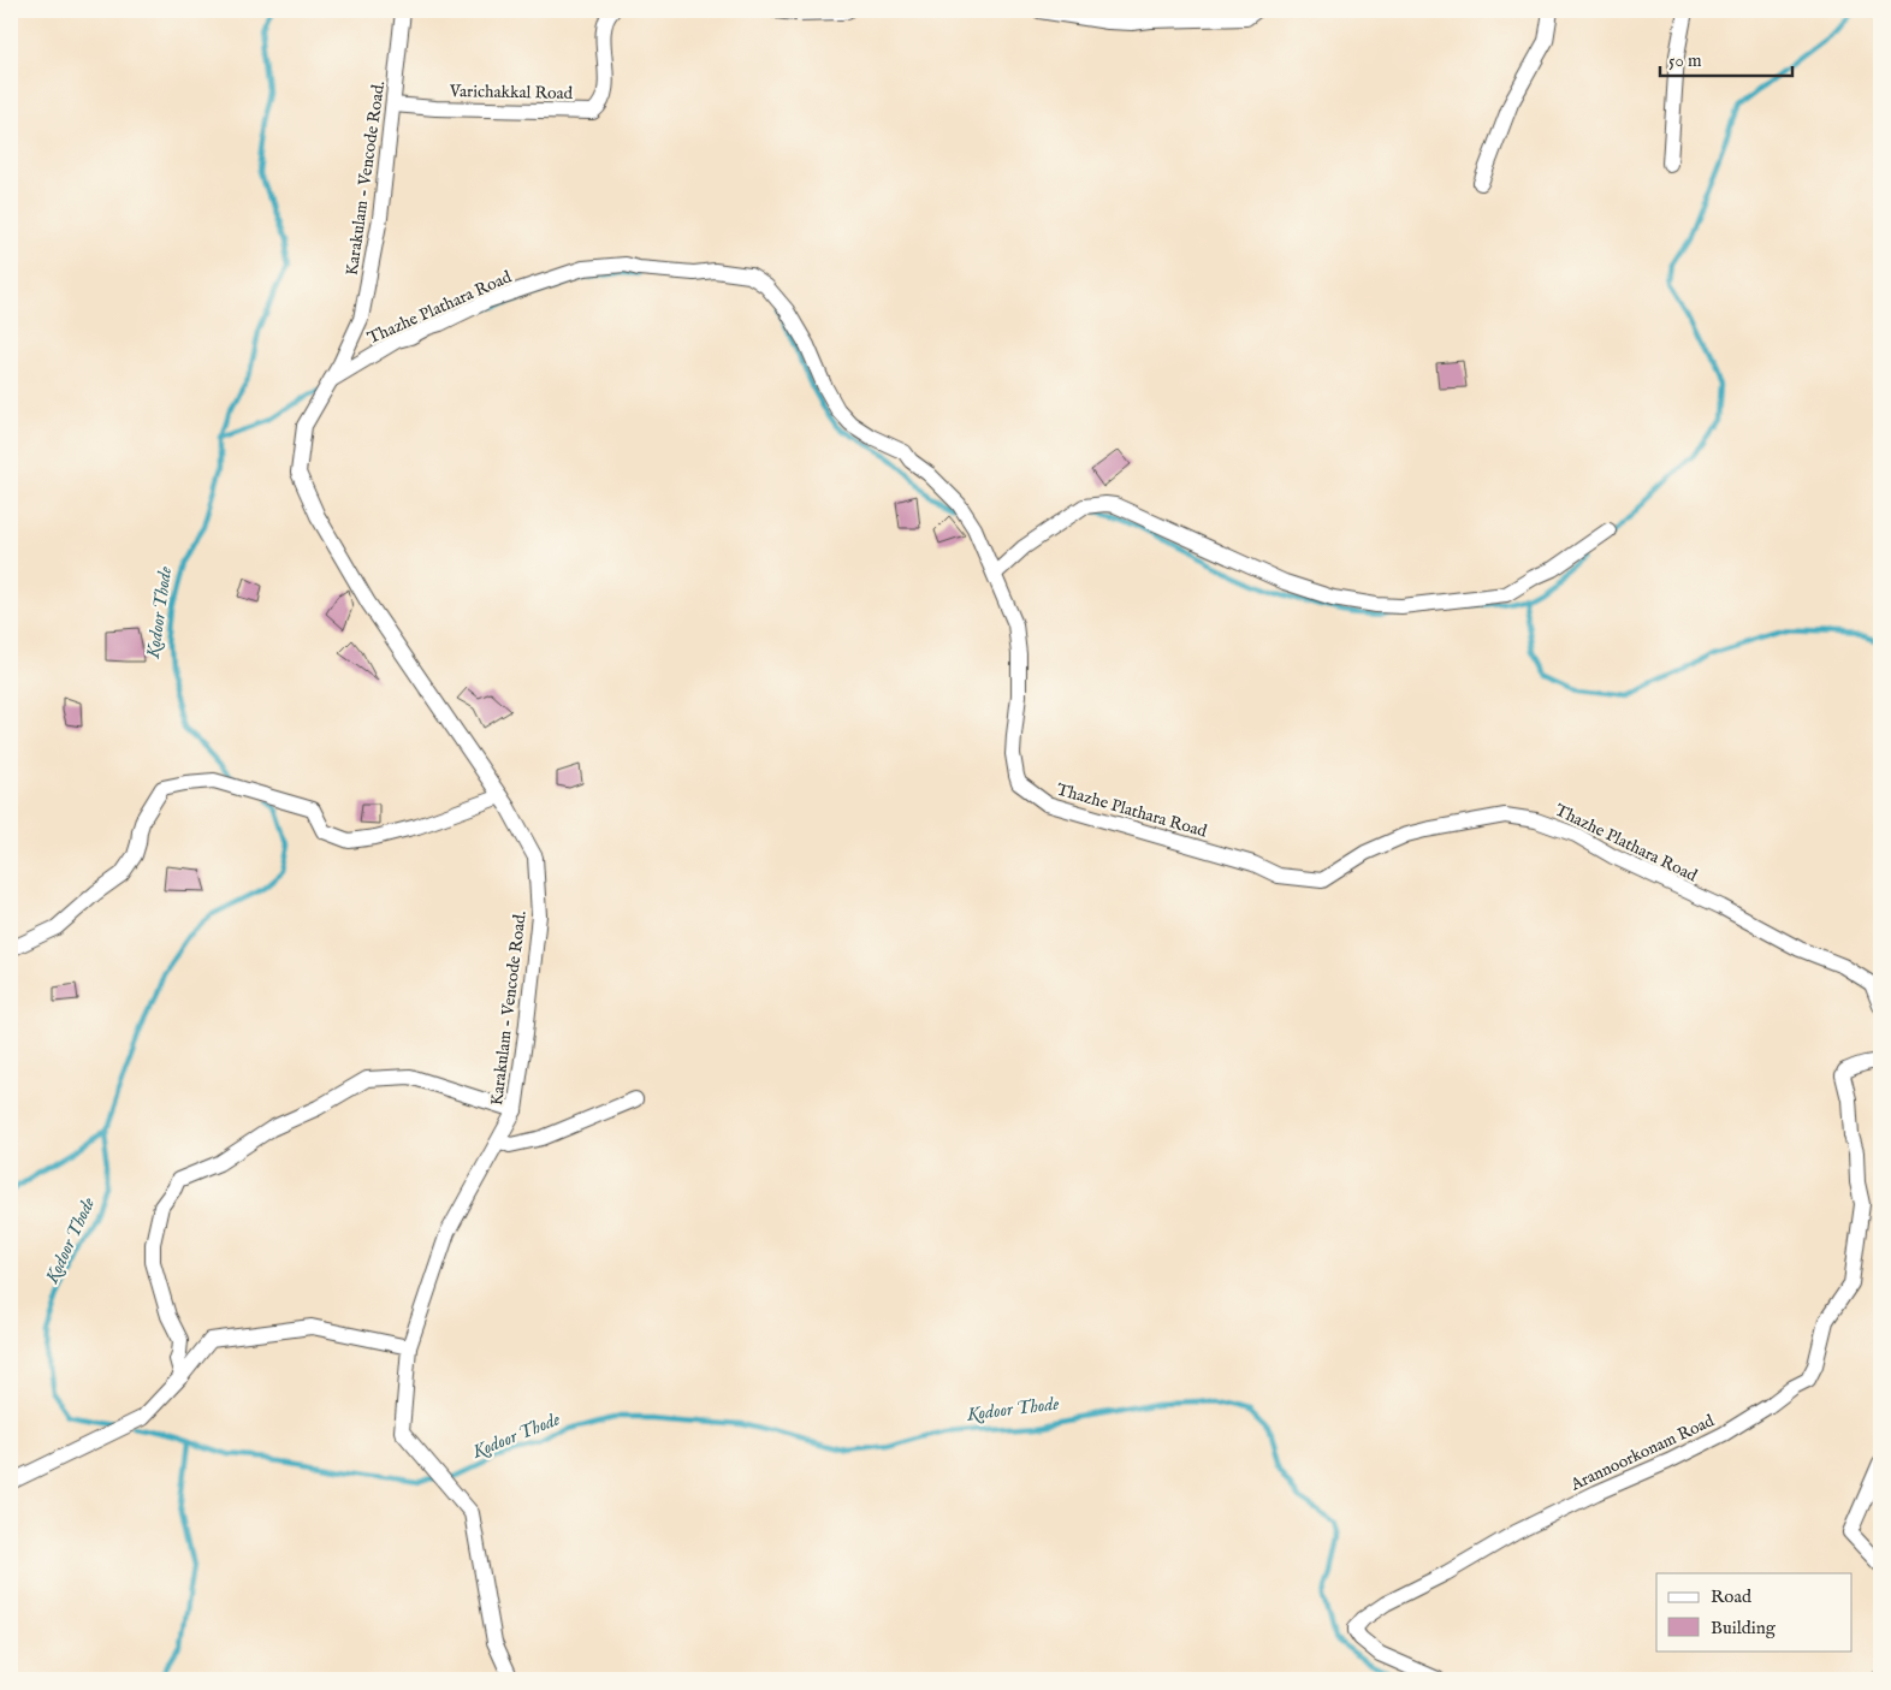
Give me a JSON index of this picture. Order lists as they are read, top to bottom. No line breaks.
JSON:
{"streets":{"street":["Varichakkal Road","Karakulam - Vencode Road.","Thazhe Plathara Road","Arannoorkonam Road"]},"crossings":[["Varichakkal Road","Karakulam - Vencode Road."],["Karakulam - Vencode Road.","Thazhe Plathara Road"]],"water":["Kodoor Thode"],"legend":["Road","Building"],"scale_bar":"50 m"}
